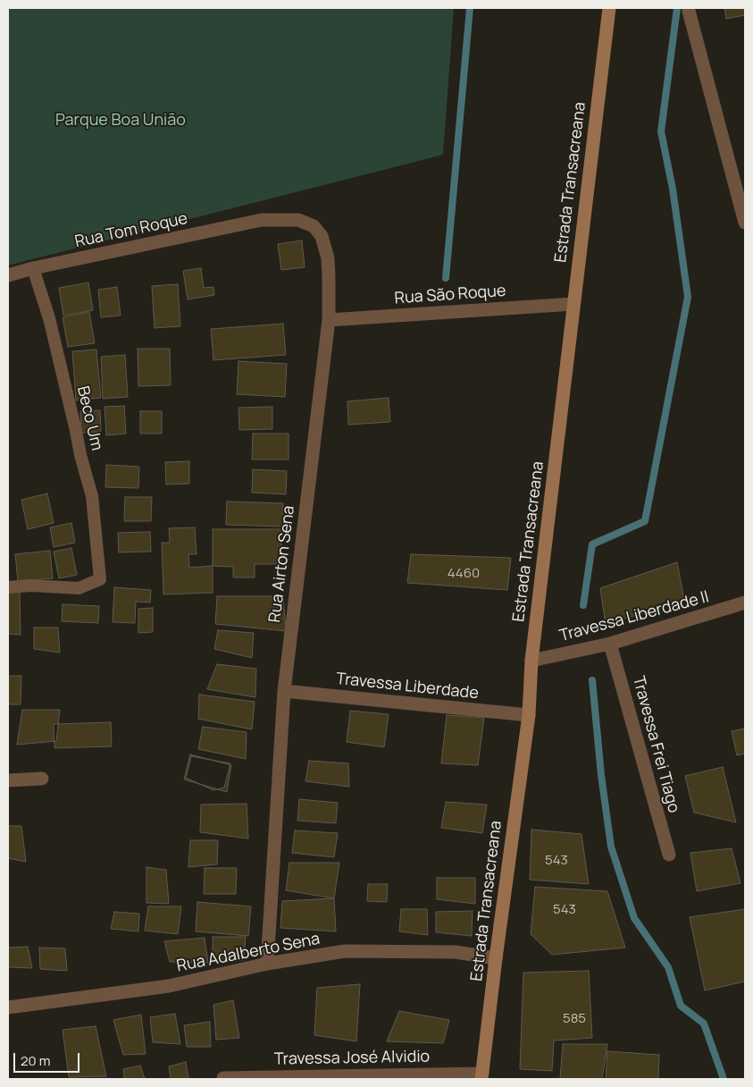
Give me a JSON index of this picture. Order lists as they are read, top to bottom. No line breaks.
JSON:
{"streets":{"street":["Estrada Transacreana","Rua Tom Roque","Rua São Roque","Rua Airton Sena","Travessa Liberdade II","Travessa Liberdade","Travessa Frei Tiago","Rua Adalberto Sena","Travessa José Alvidio"],"lane":["Beco Um"]},"crossings":[["Estrada Transacreana","Rua São Roque"],["Estrada Transacreana","Travessa Liberdade II"],["Estrada Transacreana","Travessa Liberdade"],["Estrada Transacreana","Rua Adalberto Sena"],["Estrada Transacreana","Travessa José Alvidio"],["Rua Tom Roque","Beco Um"],["Rua Tom Roque","Rua Airton Sena"],["Rua São Roque","Rua Airton Sena"],["Rua Airton Sena","Travessa Liberdade"],["Rua Airton Sena","Rua Adalberto Sena"],["Travessa Liberdade II","Travessa Frei Tiago"]],"parks":["Parque Boa União"],"house_numbers":["4460","543","543","585"],"scale_bar":"20 m"}
